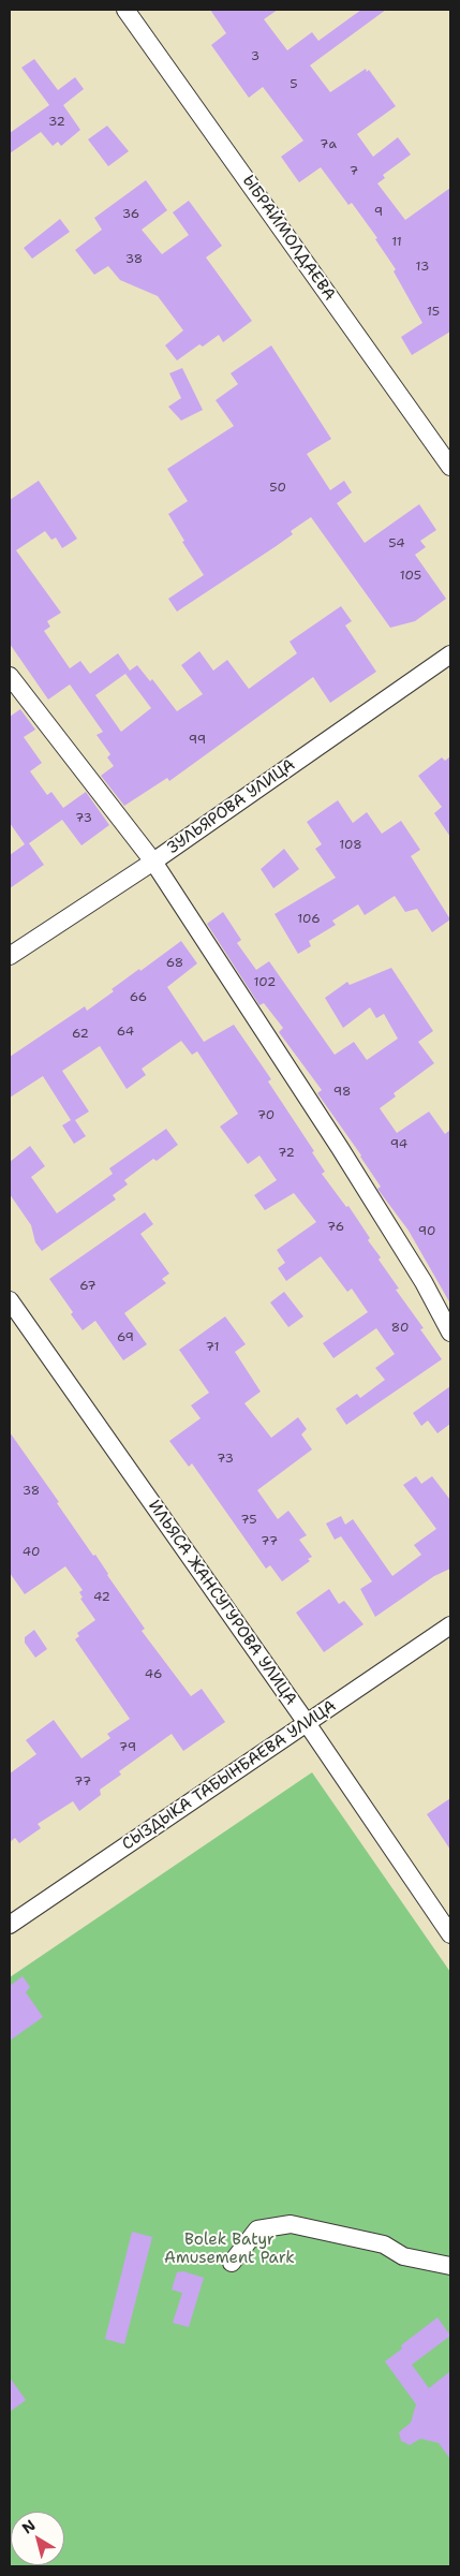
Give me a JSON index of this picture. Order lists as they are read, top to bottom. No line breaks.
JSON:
{"streets":{"street":["ЫБРАЙМОЛДАЕВА","ЗУЛЬЯРОВА УЛИЦА","ИЛЬЯСА ЖАНСУГУРОВА УЛИЦА","СЫЗДЫКА ТАБЫНБАЕВА УЛИЦА"]},"crossings":[["ИЛЬЯСА ЖАНСУГУРОВА УЛИЦА","СЫЗДЫКА ТАБЫНБАЕВА УЛИЦА"]],"parks":["Bolek Batyr Amusement Park"],"house_numbers":["3","5","32","7а","7","9","36","11","38","13","15","50","54","105","99","73","108","106","68","102","66","64","62","98","70","94","72","76","90","67","80","69","71","73","38","75","77","40","42","46","79","77"],"north":"top left"}
